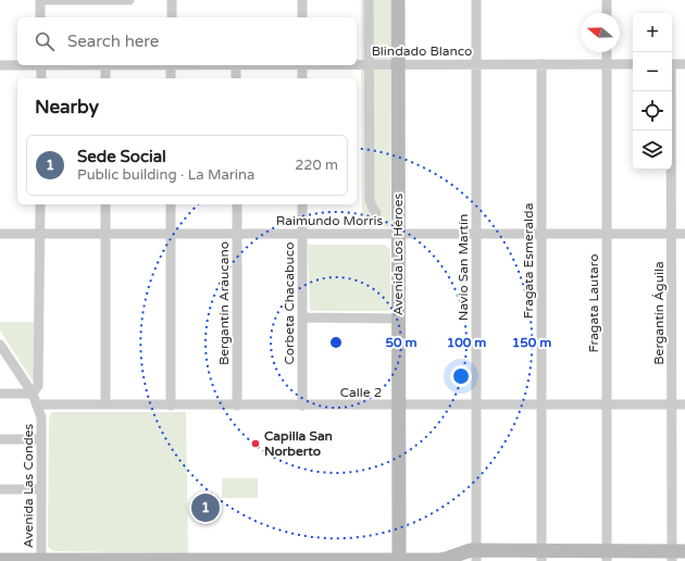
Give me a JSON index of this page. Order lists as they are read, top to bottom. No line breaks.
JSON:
{"streets":{"street":["Blindado Blanco","Raimundo Morris","Avenida Los Héroes","Fragata Esmeralda","Navío San Martín","Bergantín Araucano","Corbeta Chacabuco","Fragata Lautaro","Bergantín Águila","Calle 2","Avenida Las Condes"]},"crossings":[["Blindado Blanco","Avenida Los Héroes"],["Blindado Blanco","Fragata Esmeralda"],["Blindado Blanco","Navío San Martín"],["Blindado Blanco","Fragata Lautaro"],["Raimundo Morris","Avenida Los Héroes"],["Raimundo Morris","Fragata Esmeralda"],["Raimundo Morris","Navío San Martín"],["Raimundo Morris","Bergantín Araucano"],["Raimundo Morris","Corbeta Chacabuco"],["Raimundo Morris","Fragata Lautaro"],["Raimundo Morris","Bergantín Águila"],["Avenida Los Héroes","Calle 2"],["Fragata Esmeralda","Calle 2"],["Navío San Martín","Calle 2"],["Bergantín Araucano","Calle 2"],["Corbeta Chacabuco","Calle 2"],["Fragata Lautaro","Calle 2"],["Bergantín Águila","Calle 2"],["Calle 2","Avenida Las Condes"]],"places":["Capilla San Norberto"],"north":"left","page":{"map_buttons":["+","−"],"search":"Search here","heading":"Nearby","list":[{"mark":"1","name":"Sede Social","note":"Public building · La Marina","value":"220 m"}],"pins":"1"},"rings":["50 m","100 m","150 m"]}
